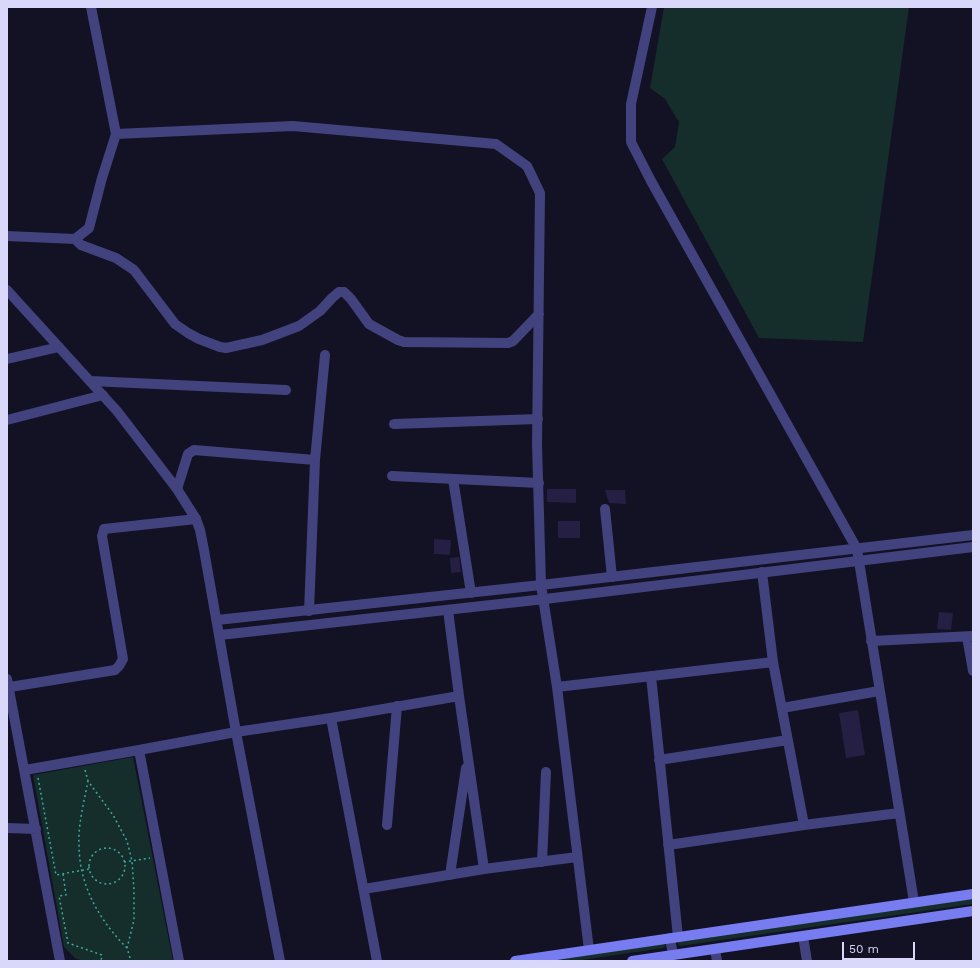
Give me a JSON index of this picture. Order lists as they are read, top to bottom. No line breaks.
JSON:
{"scale_bar":"50 m"}
